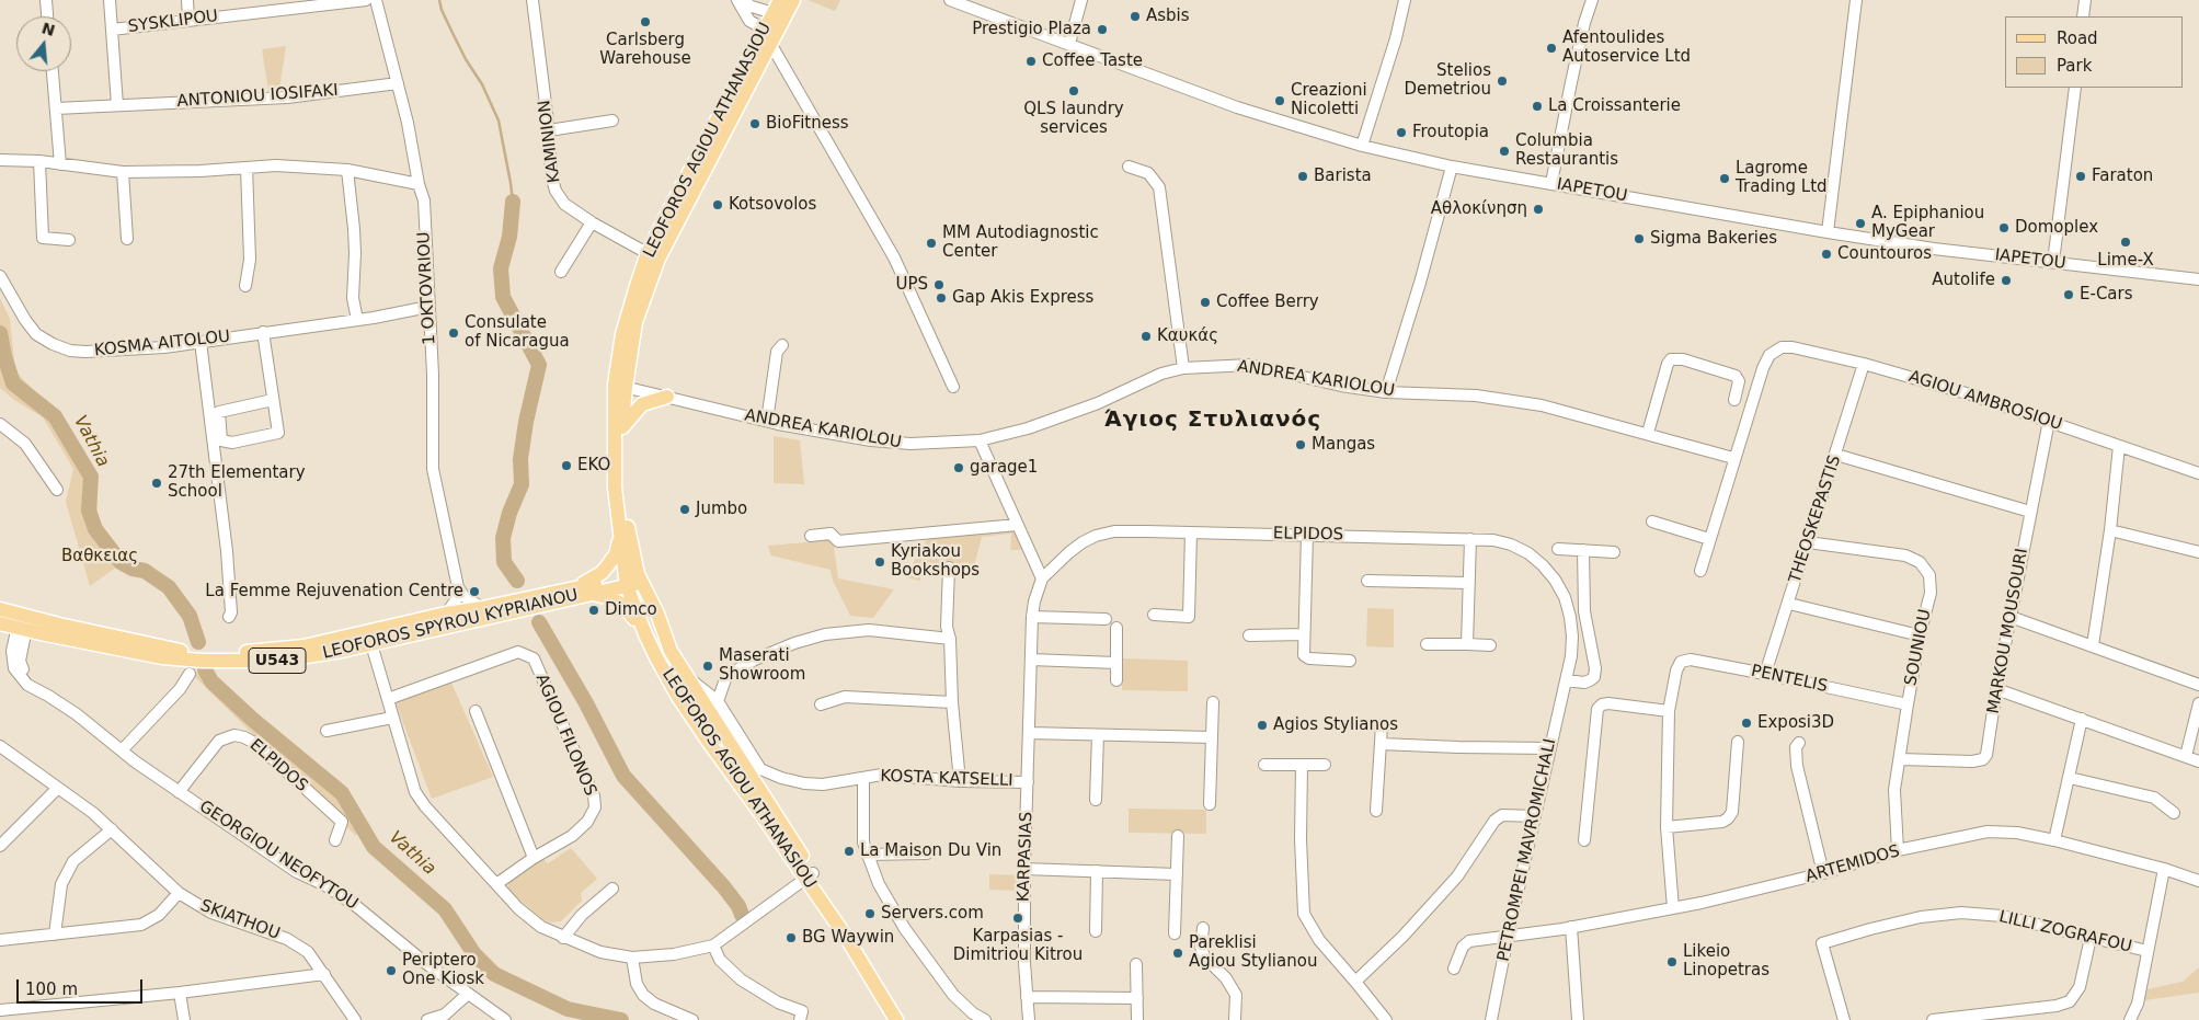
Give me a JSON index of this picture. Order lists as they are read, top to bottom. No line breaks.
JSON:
{"streets":{"main road":["LEOFOROS AGIOU ATHANASIOU","LEOFOROS SPYROU KYPRIANOU","U543"],"street":["SYSKLIPOU","ANTONIOU IOSIFAKI","KAMINION","IAPETOU","1 OKTOVRIOU","KOSMA AITOLOU","ANDREA KARIOLOU","AGIOU AMBROSIOU","THEOSKEPASTIS","ELPIDOS","MARKOU MOUSOURI","SOUNIOU","PENTELIS","AGIOU FILONOS","KOSTA KATSELLI","PETROMPEI MAVROMICHALI","GEORGIOU NEOFYTOU","KARPASIAS","ARTEMIDOS","SKIATHOU","LILLI ZOGRAFOU"]},"crossings":[["ANTONIOU IOSIFAKI","1 OKTOVRIOU"],["LEOFOROS AGIOU ATHANASIOU","KAMINION"],["LEOFOROS AGIOU ATHANASIOU","ANDREA KARIOLOU"],["LEOFOROS AGIOU ATHANASIOU","LEOFOROS SPYROU KYPRIANOU"],["LEOFOROS AGIOU ATHANASIOU","KOSTA KATSELLI"],["1 OKTOVRIOU","KOSMA AITOLOU"],["1 OKTOVRIOU","LEOFOROS SPYROU KYPRIANOU"],["ANDREA KARIOLOU","AGIOU AMBROSIOU"],["AGIOU AMBROSIOU","THEOSKEPASTIS"],["AGIOU AMBROSIOU","MARKOU MOUSOURI"],["THEOSKEPASTIS","SOUNIOU"],["THEOSKEPASTIS","PENTELIS"],["ELPIDOS","PETROMPEI MAVROMICHALI"],["ELPIDOS","GEORGIOU NEOFYTOU"],["LEOFOROS SPYROU KYPRIANOU","GEORGIOU NEOFYTOU"],["MARKOU MOUSOURI","SOUNIOU"],["SOUNIOU","PENTELIS"],["SOUNIOU","ARTEMIDOS"],["KOSTA KATSELLI","KARPASIAS"],["PETROMPEI MAVROMICHALI","ARTEMIDOS"]],"districts":["Άγιος Στυλιανός"],"water":["Vathia"],"parks":["Βαθκειας"],"places":["Asbis","Carlsberg Warehouse","Prestigio Plaza","Afentoulides Autoservice Ltd","Coffee Taste","Stelios Demetriou","QLS laundry services","Creazioni Nicoletti","La Croissanterie","BioFitness","Froutopia","Columbia Restaurantis","Barista","Faraton","Lagrome Trading Ltd","Kotsovolos","Αθλοκίνηση","A. Epiphaniou MyGear","Domoplex","Sigma Bakeries","Lime-X","MM Autodiagnostic Center","Countouros","Autolife","UPS","E-Cars","Gap Akis Express","Coffee Berry","Consulate of Nicaragua","Καυκάς","Mangas","EKO","garage1","27th Elementary School","Jumbo","Kyriakou Bookshops","La Femme Rejuvenation Centre","Dimco","Maserati Showroom","Exposi3D","Agios Stylianos","La Maison Du Vin","Servers.com","Karpasias - Dimitriou Kitrou","BG Waywin","Pareklisi Agiou Stylianou","Likeio Linopetras","Periptero One Kiosk"],"legend":["Road","Park"],"scale_bar":"100 m","north":"top"}
